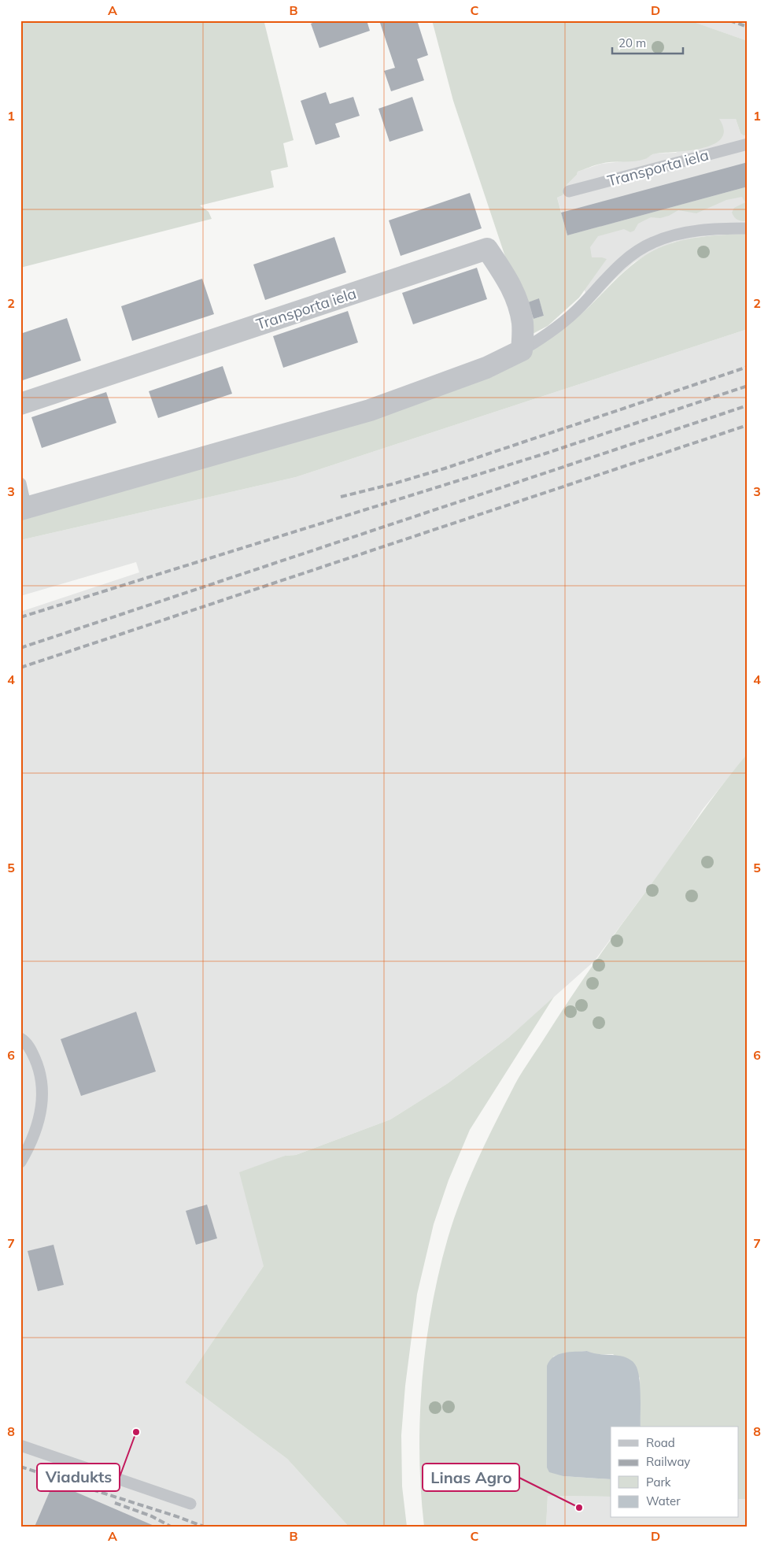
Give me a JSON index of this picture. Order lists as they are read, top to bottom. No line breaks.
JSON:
{"streets":{"street":["Transporta iela"]},"places":["Viadukts","Linas Agro"],"legend":["Road","Railway","Park","Water"],"scale_bar":"20 m","grid":{"columns":["A","B","C","D"],"rows":["1","2","3","4","5","6","7","8"]}}
